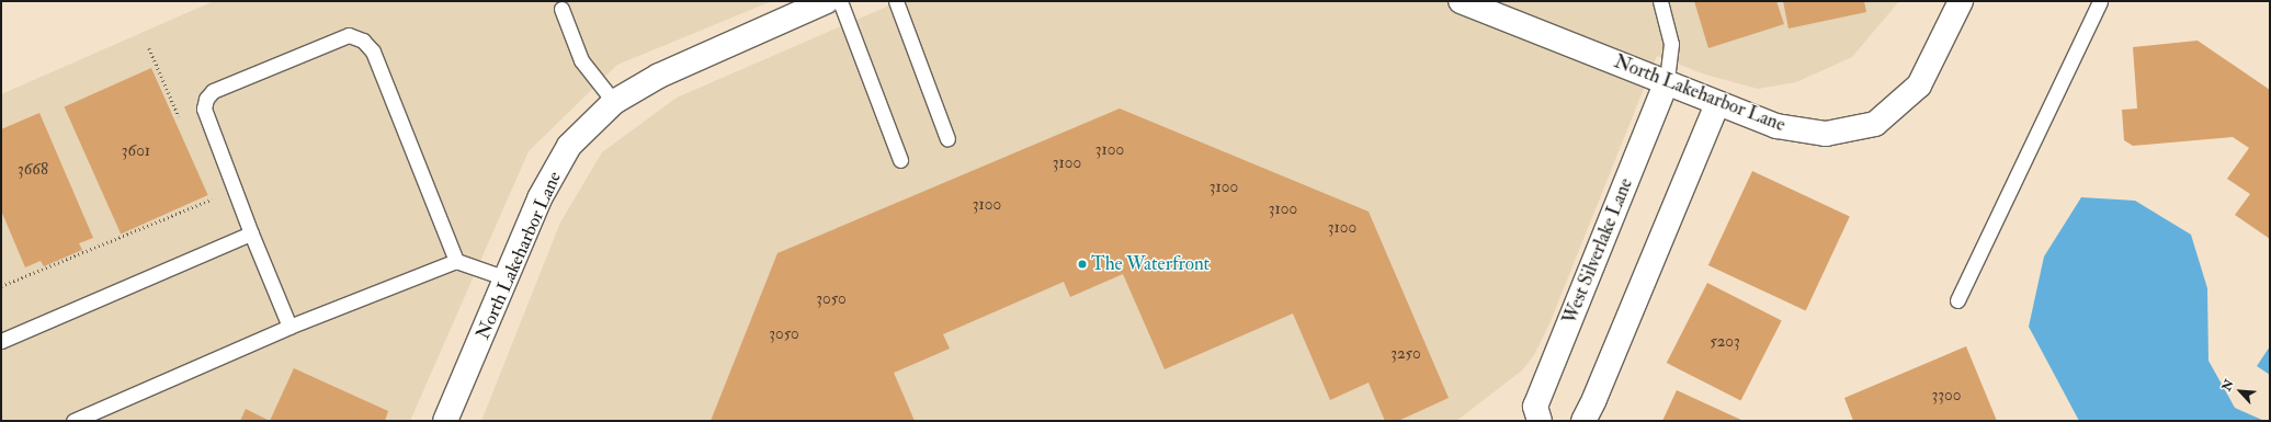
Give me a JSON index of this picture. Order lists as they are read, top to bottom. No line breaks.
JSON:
{"streets":{"street":["North Lakeharbor Lane","West Silverlake Lane"]},"crossings":[["North Lakeharbor Lane","West Silverlake Lane"]],"places":["The Waterfront"],"house_numbers":["3100","3601","3100","3668","3100","3100","3100","3100","3050","3050","5203","3250","3300"],"north":"top left"}
